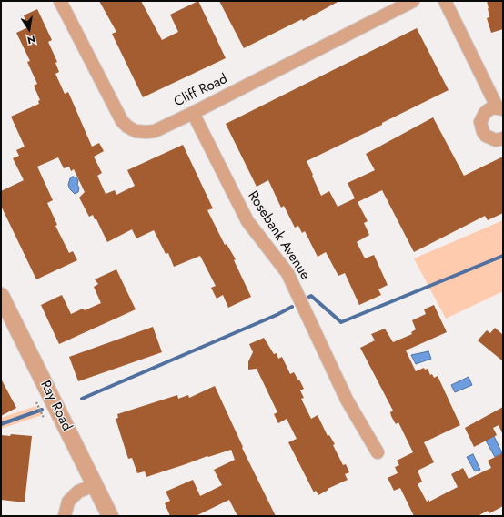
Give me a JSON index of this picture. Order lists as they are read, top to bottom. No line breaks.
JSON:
{"streets":{"street":["Cliff Road","Rosebank Avenue","Ray Road"]},"crossings":[["Cliff Road","Rosebank Avenue"]],"north":"bottom"}
